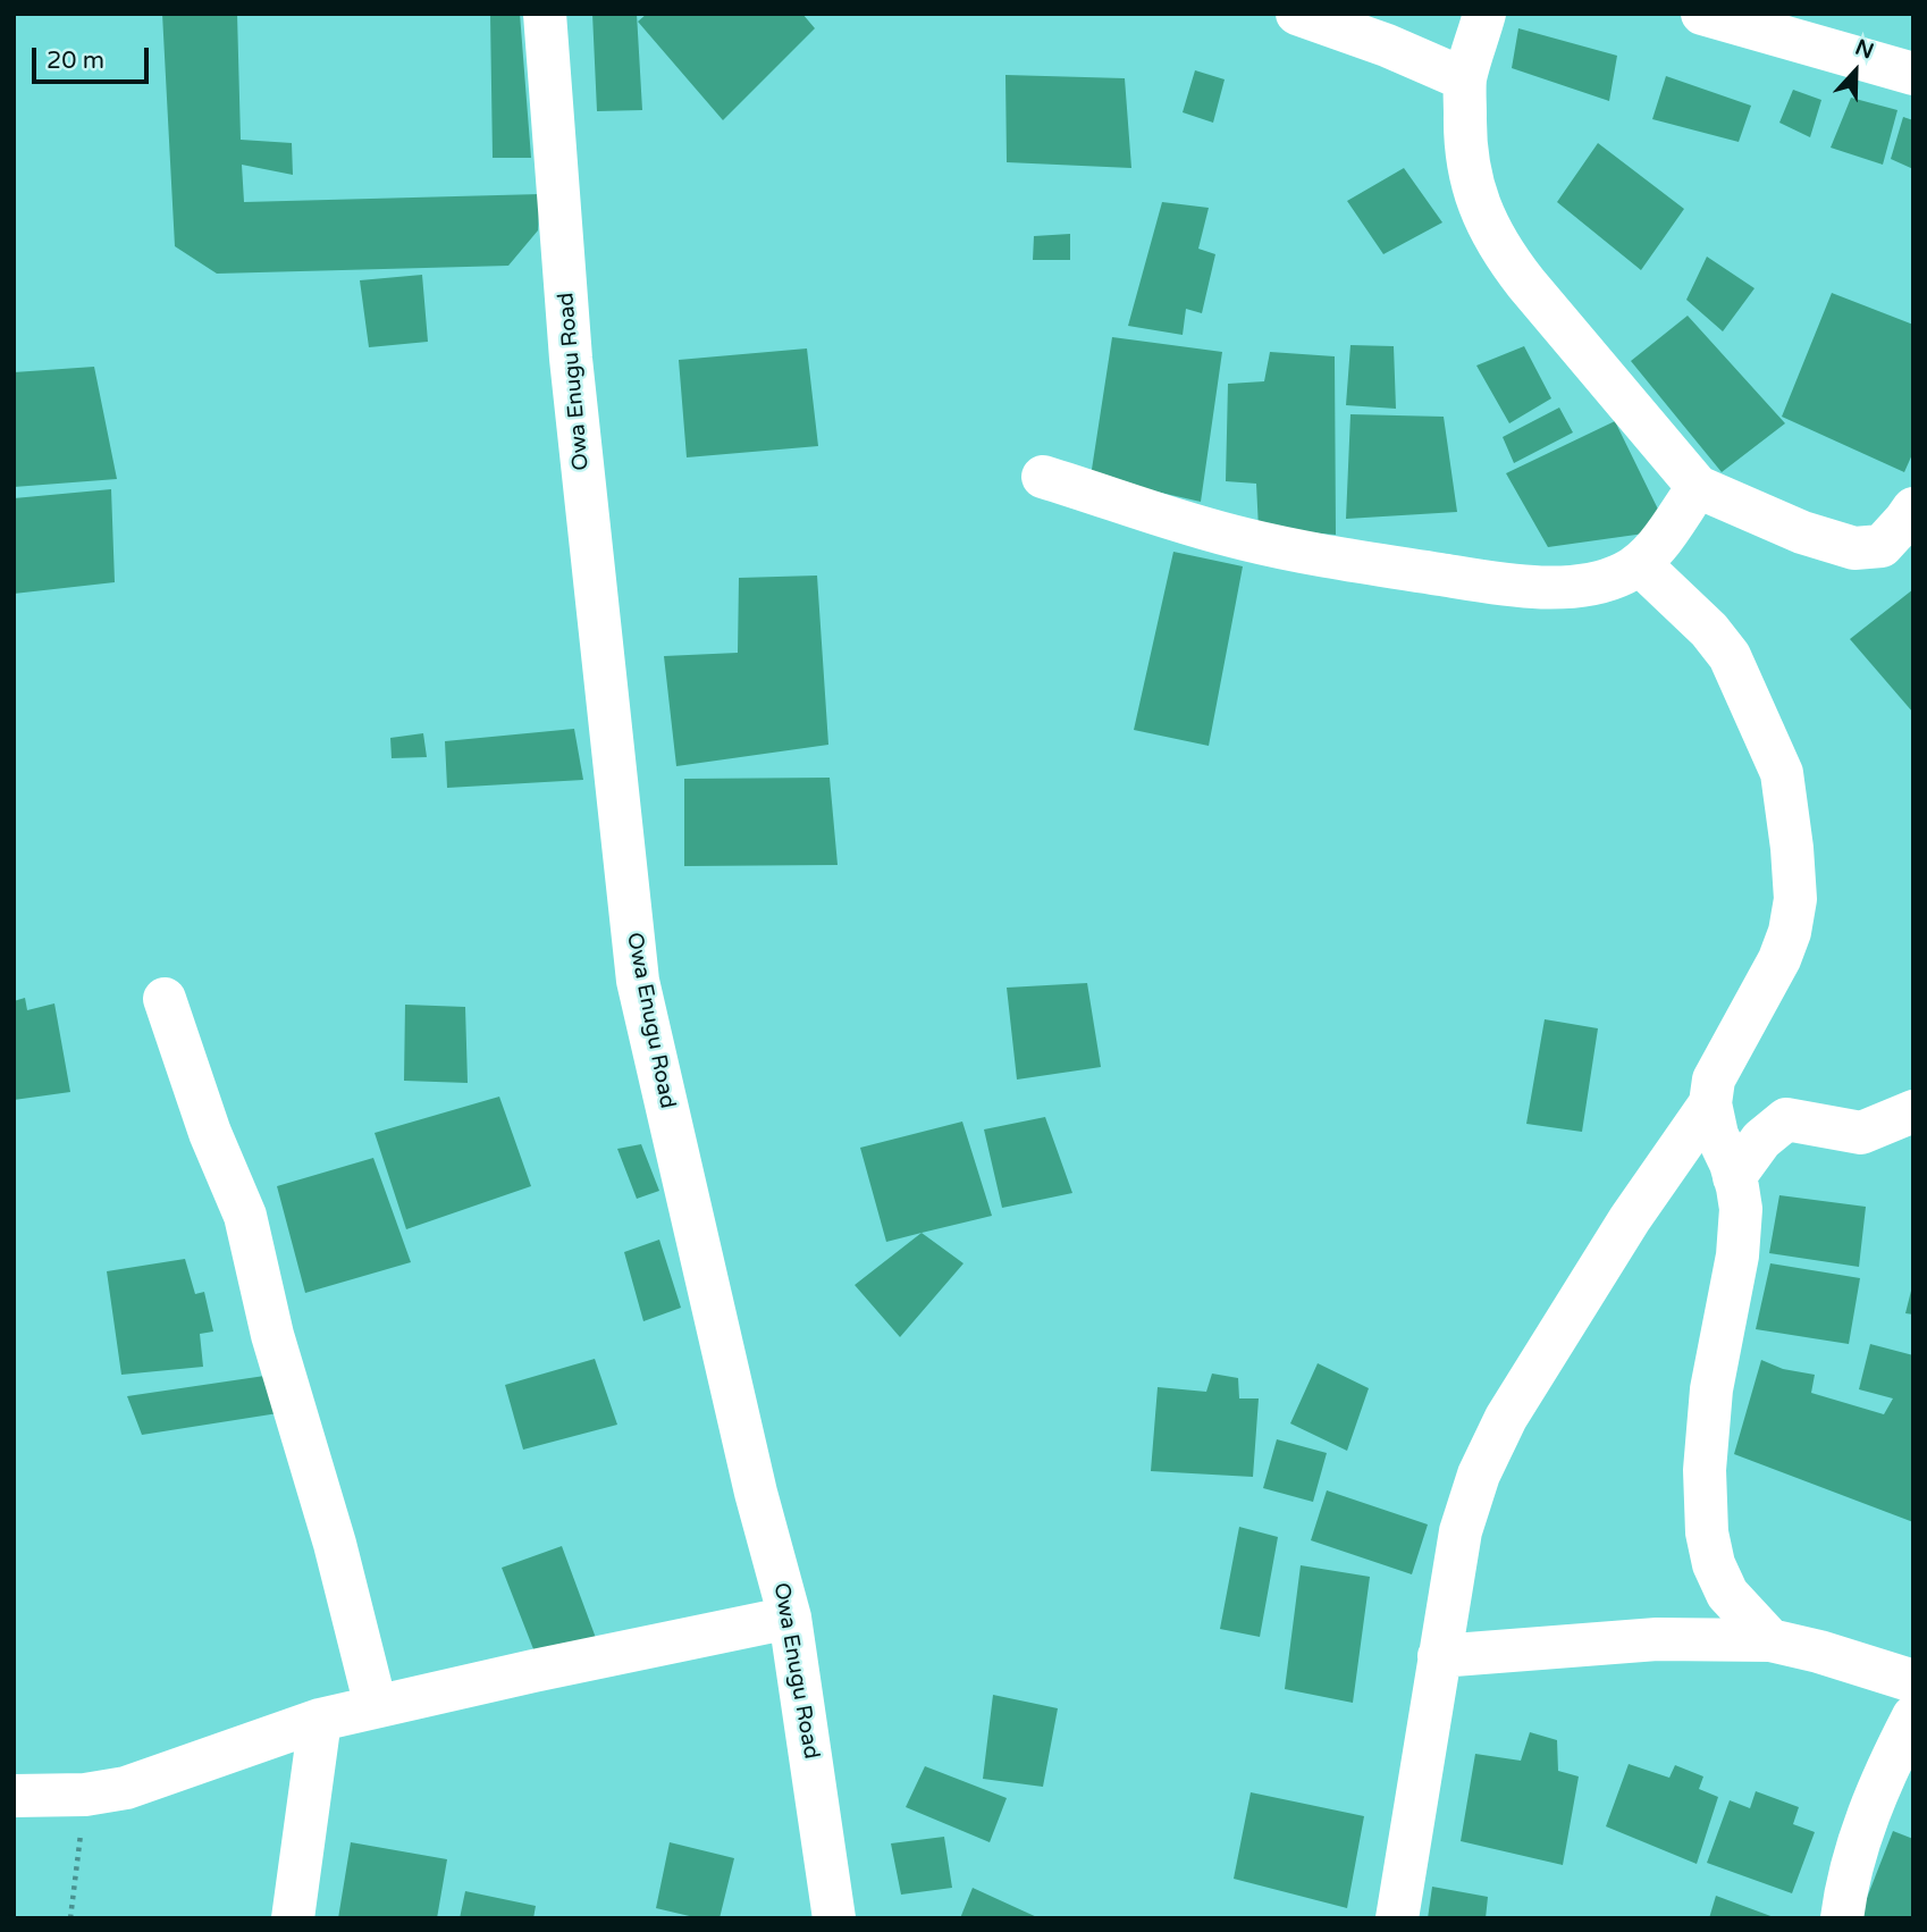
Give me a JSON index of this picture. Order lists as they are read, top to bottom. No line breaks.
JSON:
{"streets":{"main road":["Owa Enugu Road"]},"scale_bar":"20 m","north":"top"}
